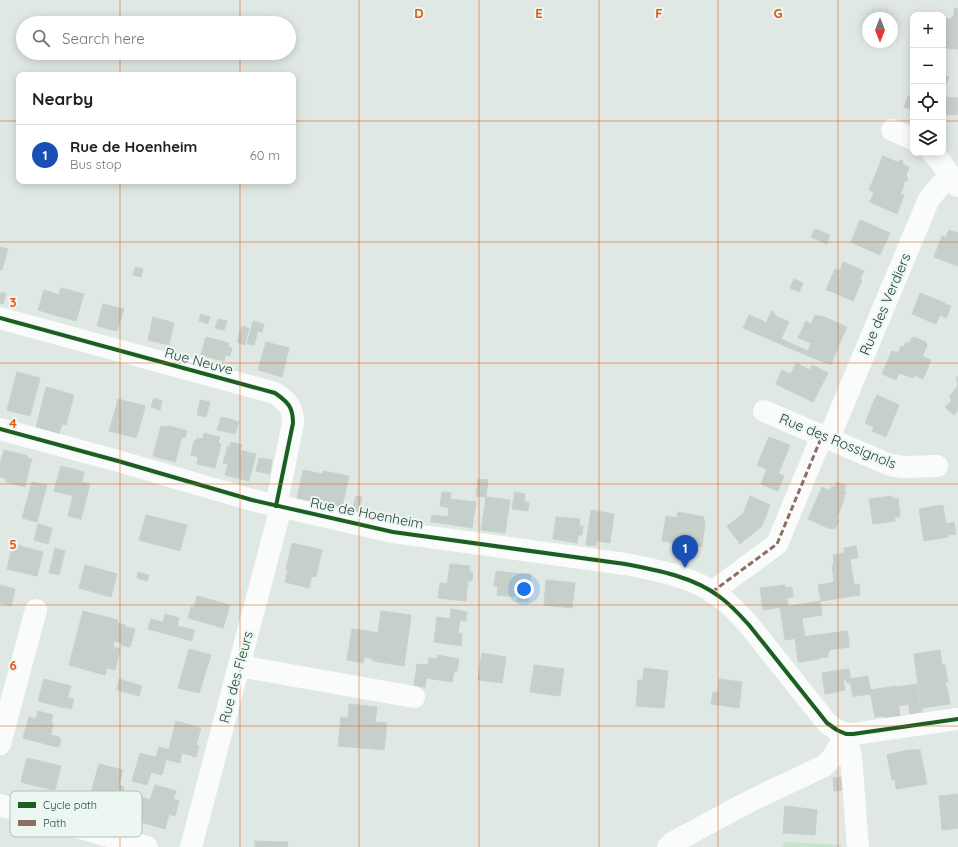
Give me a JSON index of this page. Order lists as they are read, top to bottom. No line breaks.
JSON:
{"streets":{"street":["Rue des Verdiers","Rue Neuve","Rue des Rossignols","Rue de Hoenheim","Rue des Fleurs"]},"crossings":[["Rue des Verdiers","Rue des Rossignols"],["Rue des Verdiers","Rue de Hoenheim"],["Rue Neuve","Rue de Hoenheim"],["Rue Neuve","Rue des Fleurs"],["Rue de Hoenheim","Rue des Fleurs"]],"legend":["Cycle path","Path"],"north":"bottom","page":{"map_buttons":["+","−"],"search":"Search here","heading":"Nearby","list":[{"mark":"1","name":"Rue de Hoenheim","note":"Bus stop","value":"60 m"}],"pins":"1"},"grid":{"columns":["D","E","F","G"],"rows":["3","4","5","6"]}}
